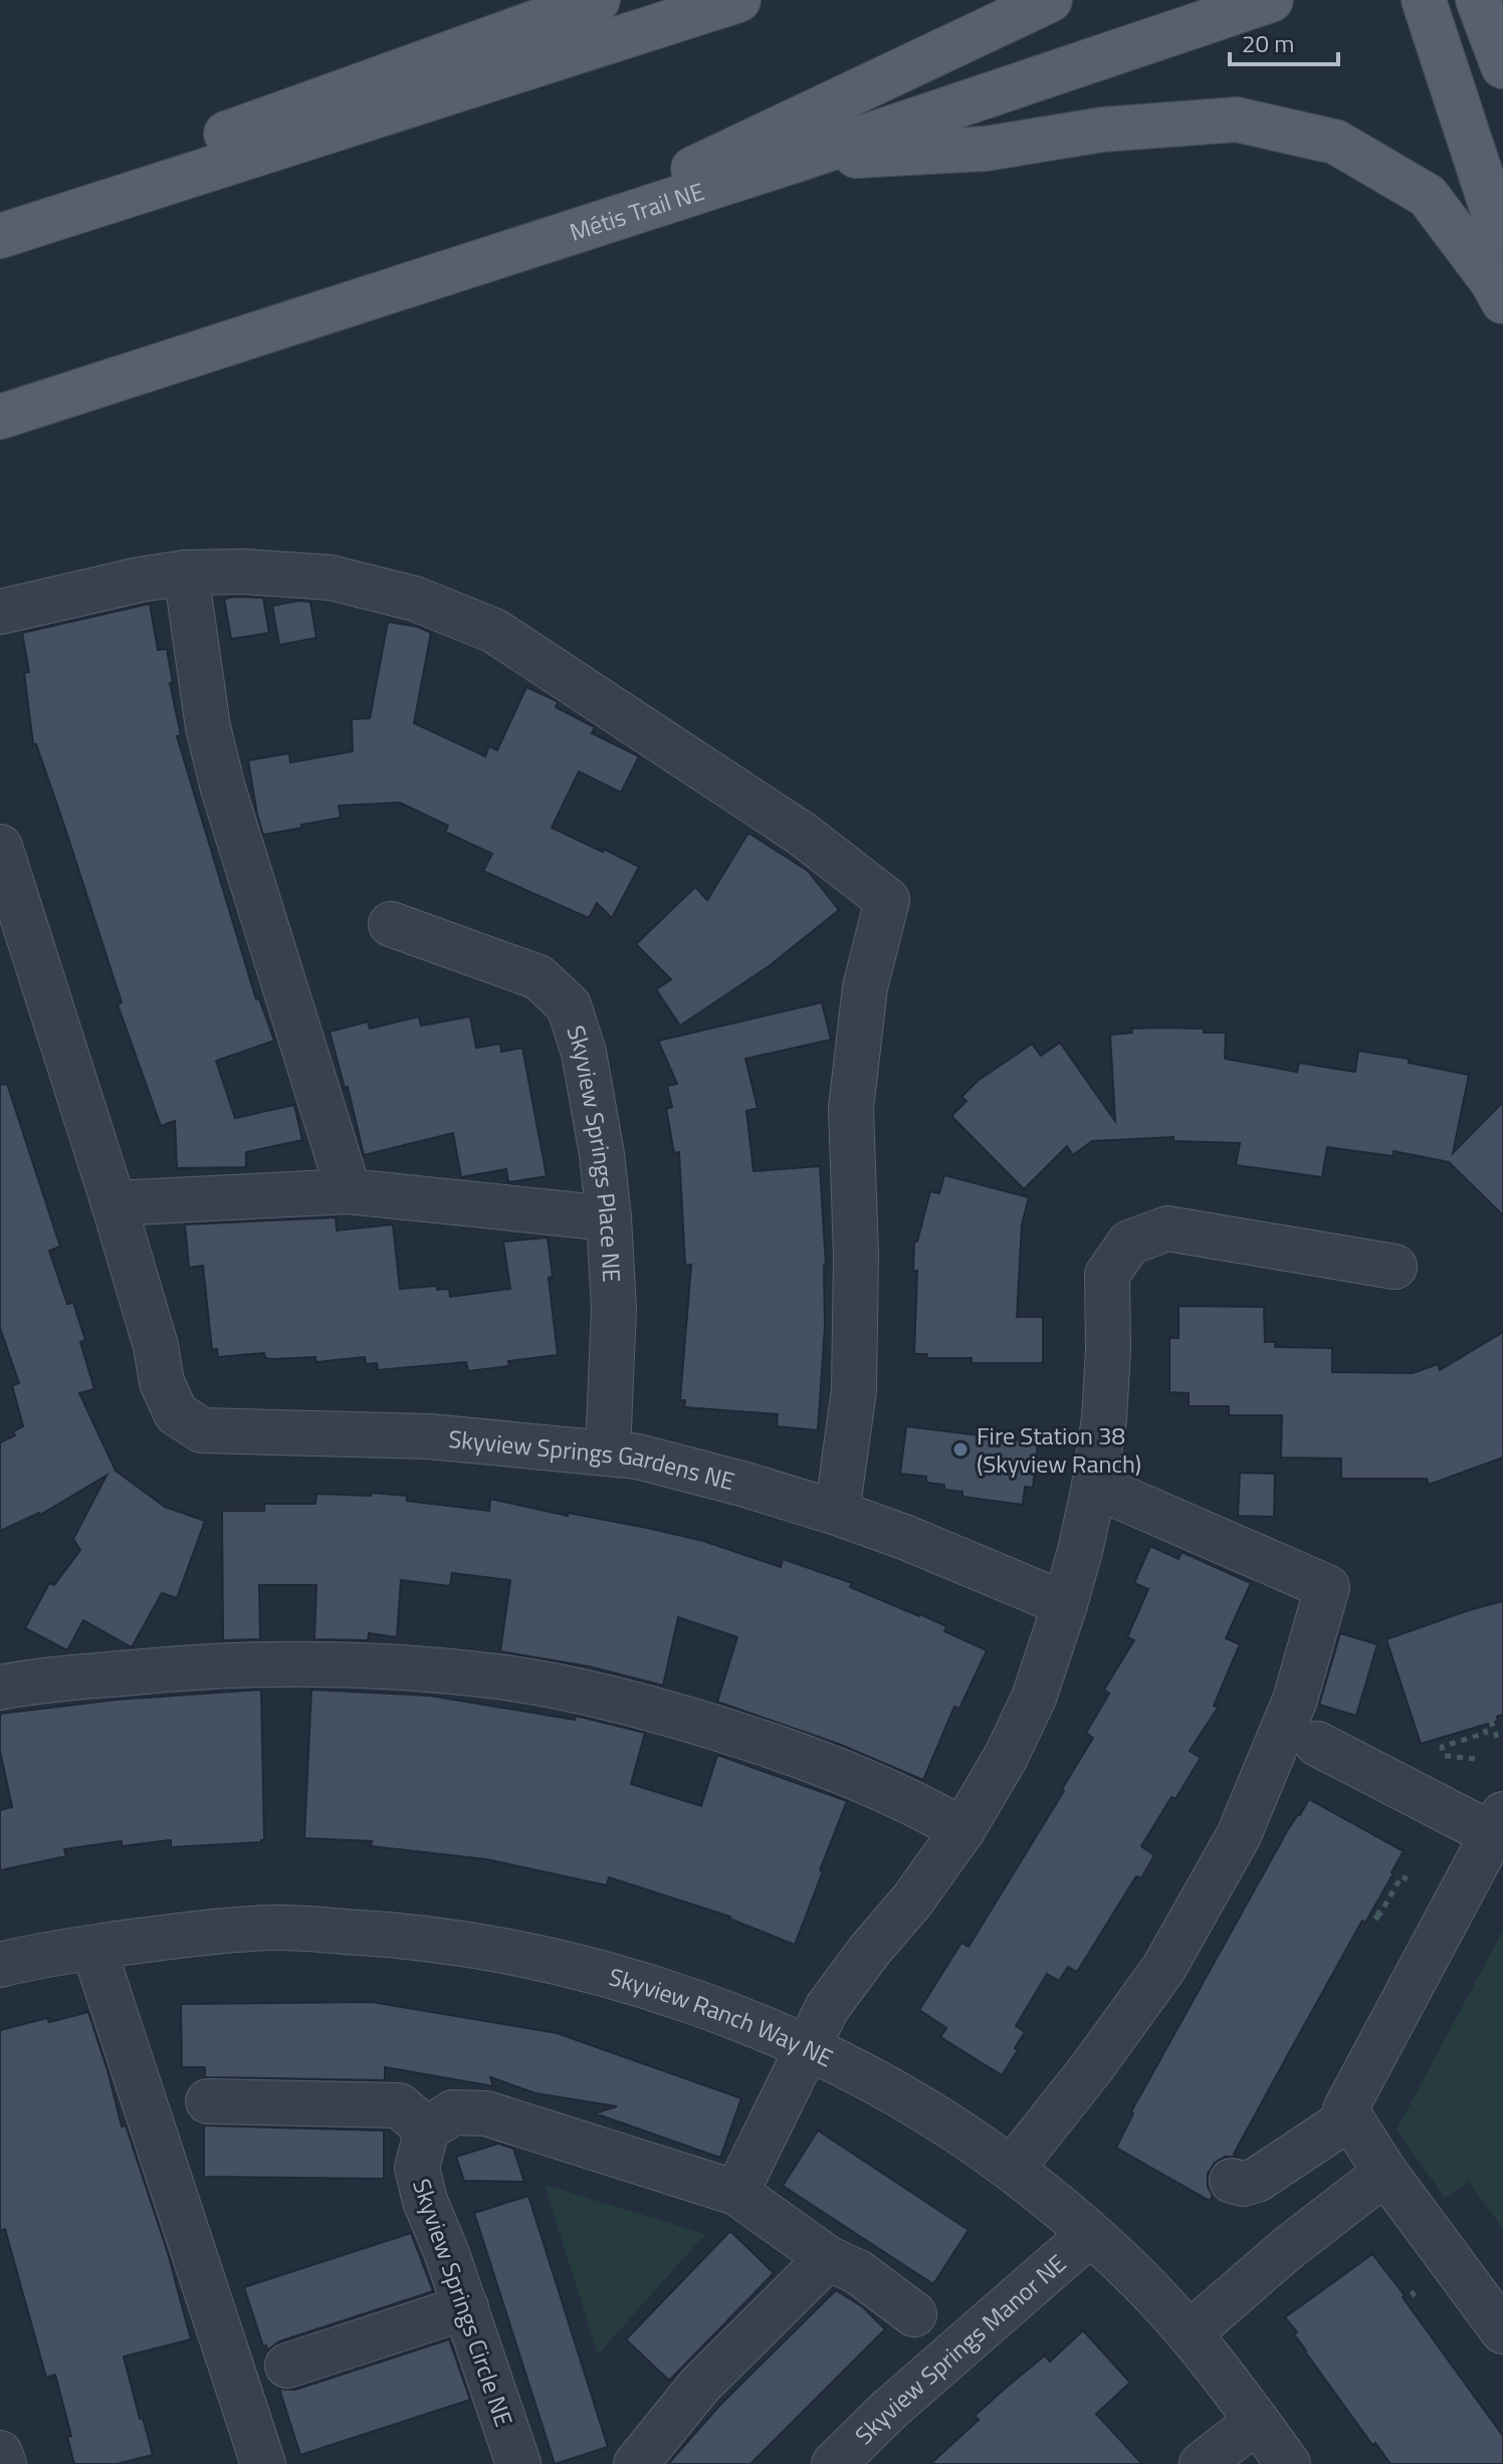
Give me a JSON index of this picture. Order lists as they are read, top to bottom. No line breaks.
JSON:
{"streets":{"main road":["Métis Trail NE"],"street":["Skyview Springs Place NE","Skyview Springs Gardens NE","Skyview Ranch Way NE","Skyview Springs Circle NE","Skyview Springs Manor NE"]},"crossings":[["Skyview Springs Place NE","Skyview Springs Gardens NE"],["Skyview Ranch Way NE","Skyview Springs Manor NE"]],"places":["Fire Station 38 (Skyview Ranch)"],"scale_bar":"20 m"}
